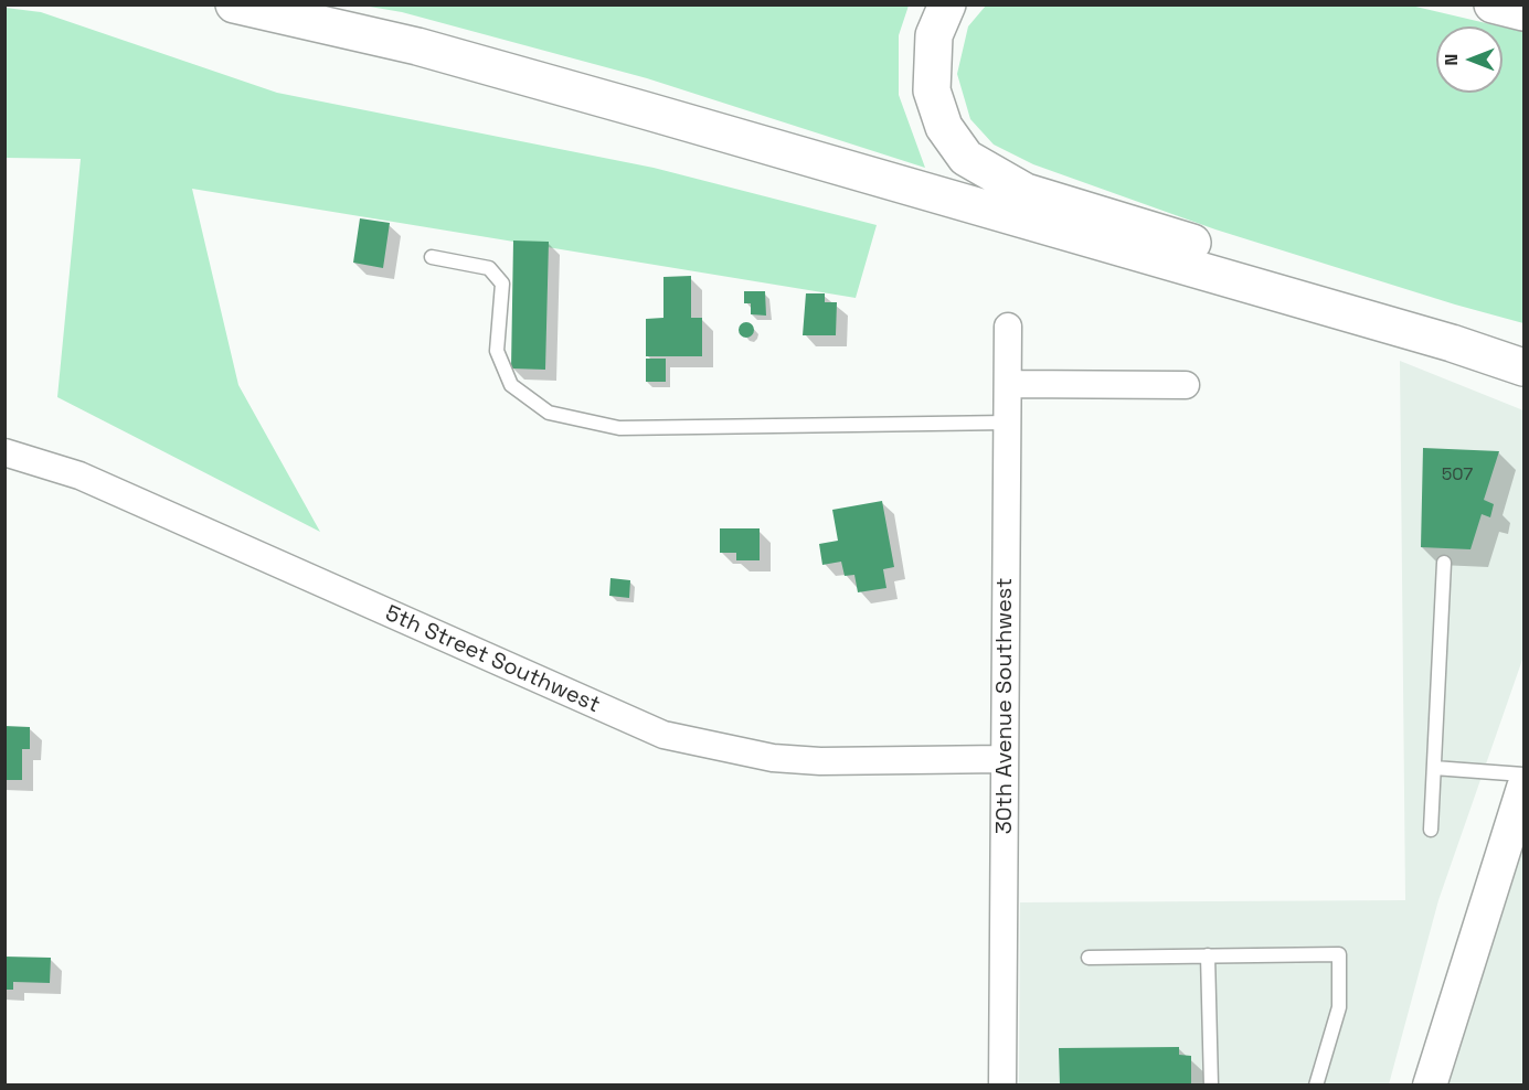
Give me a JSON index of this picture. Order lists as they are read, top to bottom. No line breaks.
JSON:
{"streets":{"street":["5th Street Southwest","30th Avenue Southwest"]},"crossings":[["5th Street Southwest","30th Avenue Southwest"]],"house_numbers":["507"],"north":"left"}
